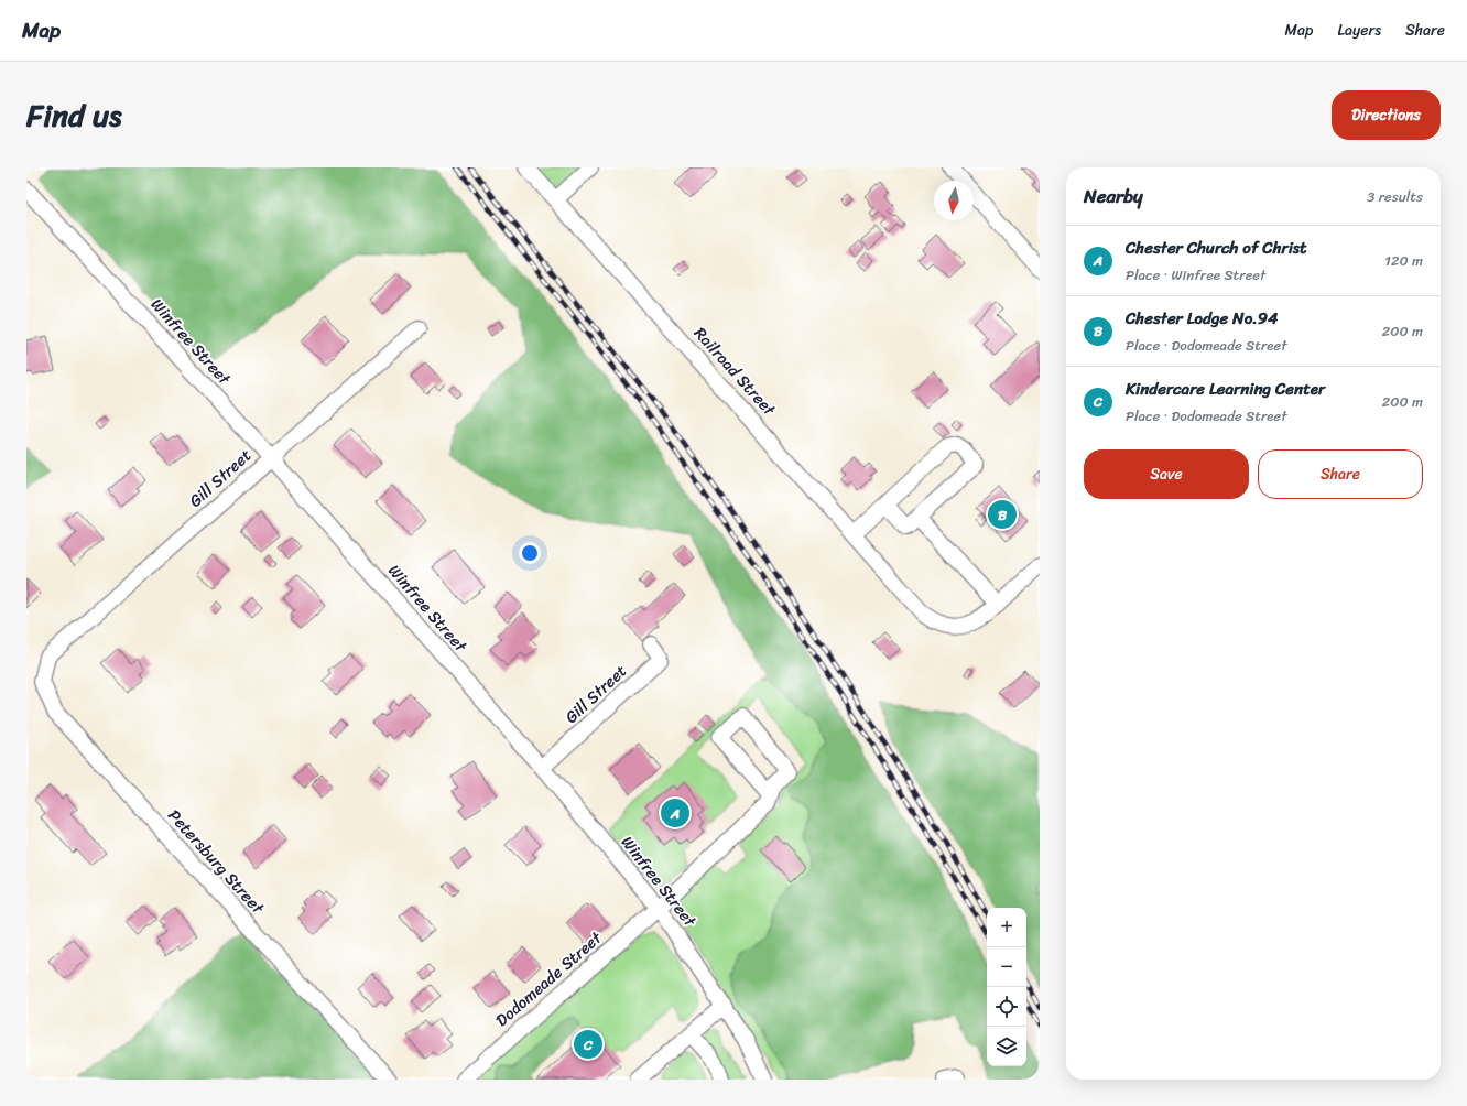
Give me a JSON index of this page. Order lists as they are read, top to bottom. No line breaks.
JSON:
{"streets":{"street":["Winfree Street","Railroad Street","Gill Street","Petersburg Street","Dodomeade Street"]},"crossings":[["Winfree Street","Gill Street"],["Winfree Street","Dodomeade Street"],["Gill Street","Petersburg Street"]],"north":"bottom","page":{"header":"Map","nav":["Map","Layers","Share"],"title":"Find us","buttons":["Directions",["Save","Share"]],"heading":["Nearby","3 results"],"list":[{"mark":"A","name":"Chester Church of Christ","note":"Place · Winfree Street","value":"120 m"},{"mark":"B","name":"Chester Lodge No.94","note":"Place · Dodomeade Street","value":"200 m"},{"mark":"C","name":"Kindercare Learning Center","note":"Place · Dodomeade Street","value":"200 m"}],"pins":["B","A","C"],"map_buttons":["+","−"]}}
